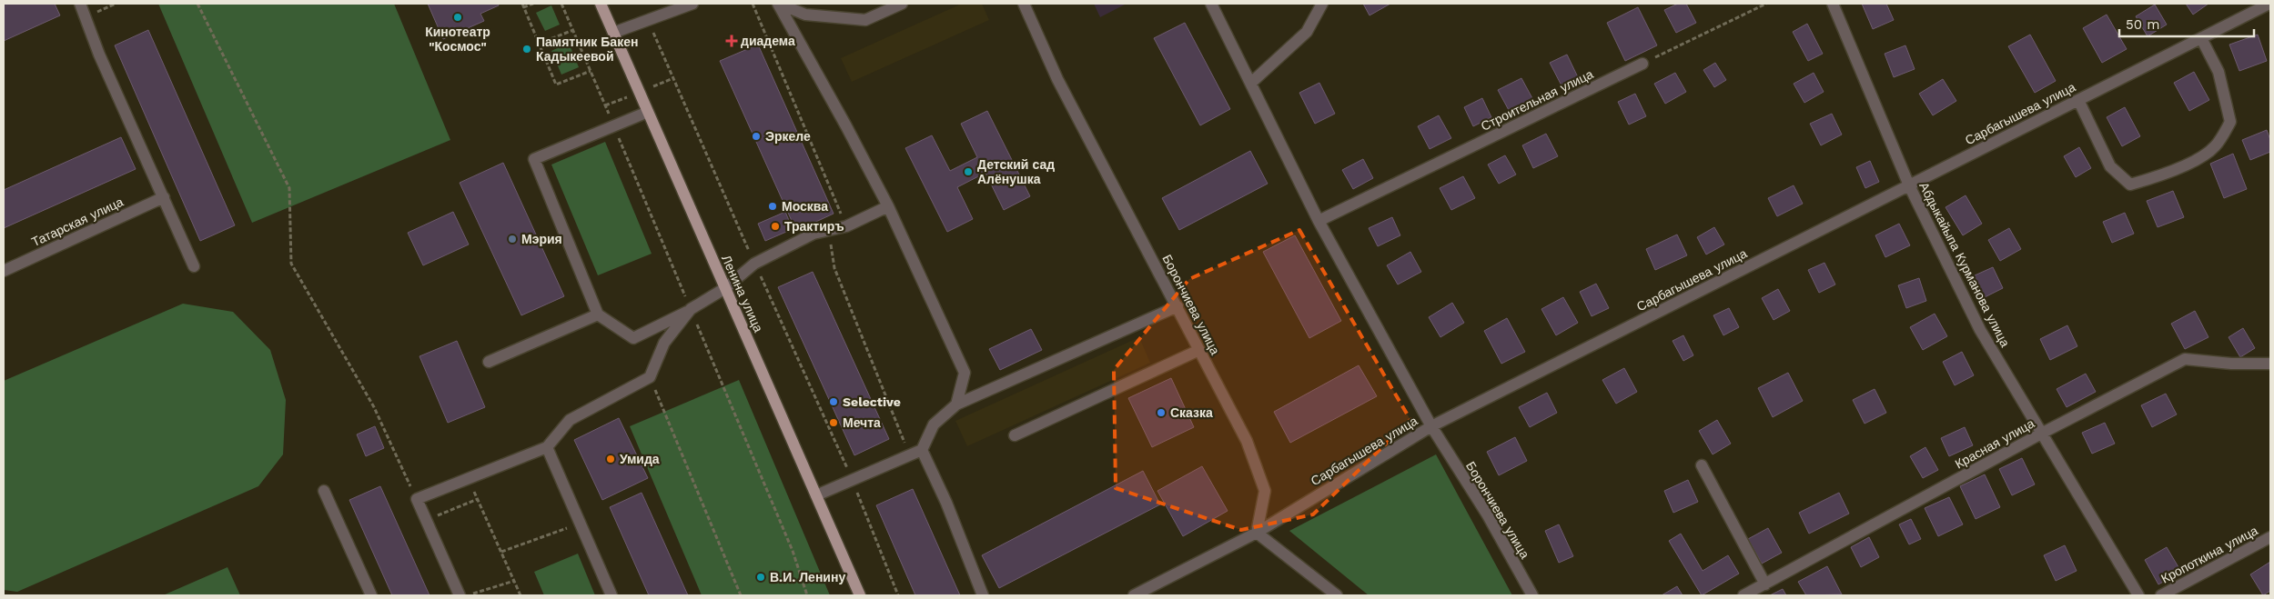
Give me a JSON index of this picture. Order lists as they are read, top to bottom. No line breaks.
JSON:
{"streets":{"main road":["Ленина улица"],"street":["Строительная улица","Сарбагышева улица","Татарская улица","Абдыкайыпа Курманова улица","Борончиева улица","Красная улица","Кропоткина улица"]},"crossings":[["Строительная улица","Борончиева улица"],["Сарбагышева улица","Абдыкайыпа Курманова улица"],["Сарбагышева улица","Борончиева улица"],["Абдыкайыпа Курманова улица","Красная улица"]],"places":{"other":["Кинотеатр \"Космос\"","Памятник Бакен Кадыкеевой","Эркеле","Детский сад Алёнушка","Москва","Трактиръ","Мэрия","Selective","Сказка","Мечта","Умида","В.И. Ленину"],"health":["диадема"]},"scale_bar":"50 m"}
